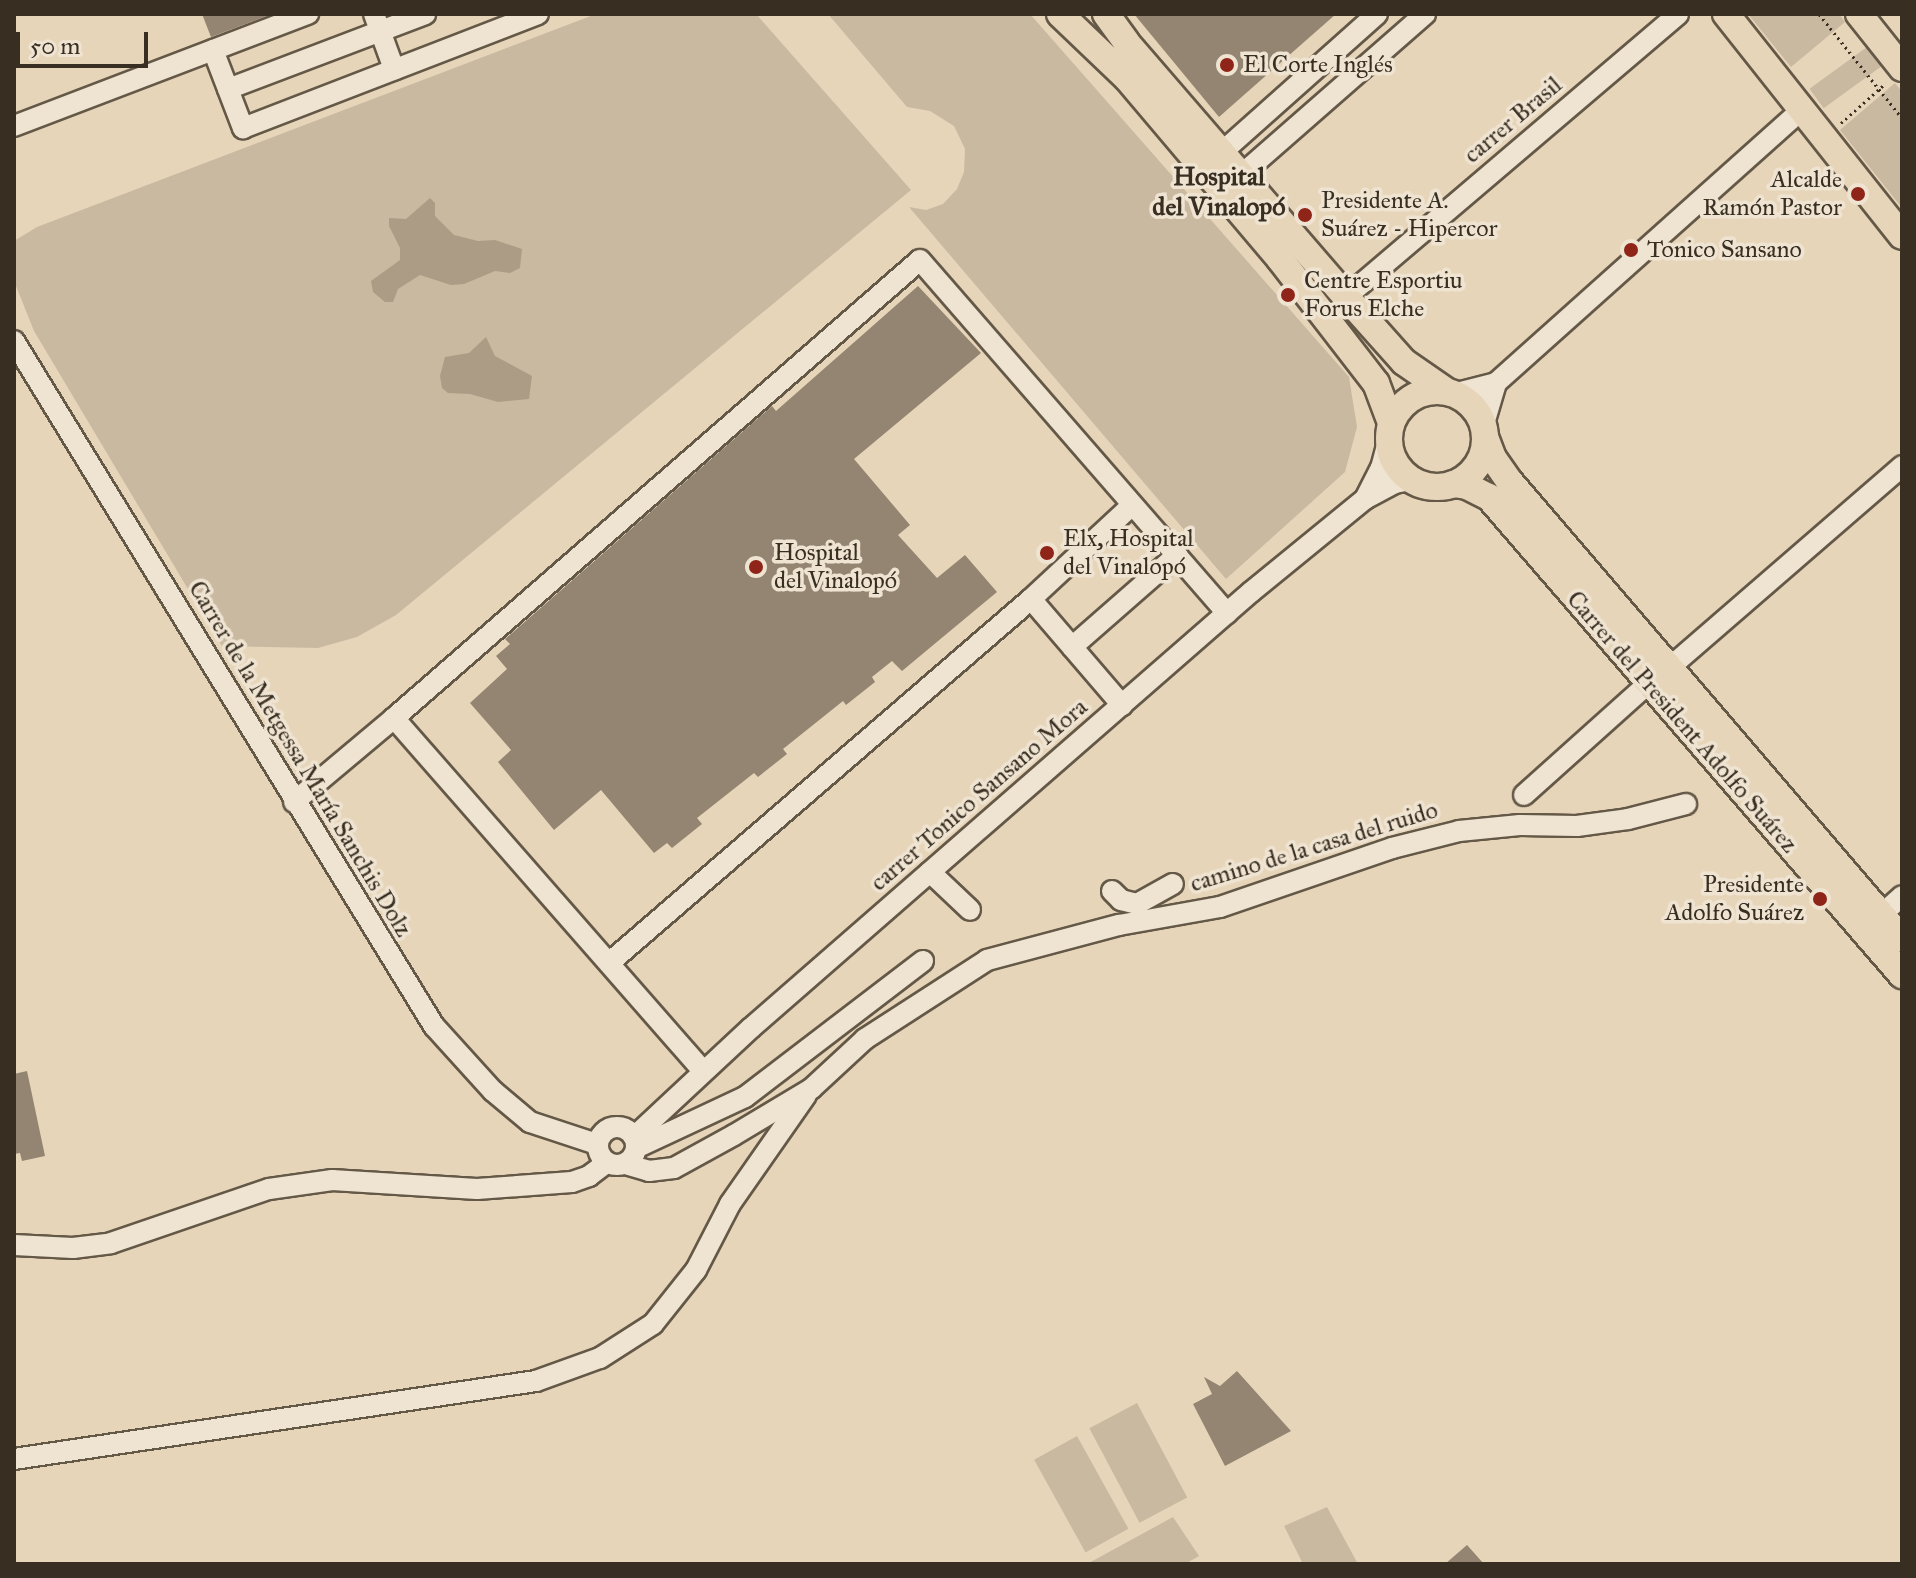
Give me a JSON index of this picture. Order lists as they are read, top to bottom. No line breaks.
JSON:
{"streets":{"main road":["Carrer del President Adolfo Suárez"],"street":["carrer Brasil","Carrer de la Metgessa María Sanchis Dolz","carrer Tonico Sansano Mora","camino de la casa del ruido"]},"crossings":[["Carrer del President Adolfo Suárez","carrer Tonico Sansano Mora"],["Carrer de la Metgessa María Sanchis Dolz","carrer Tonico Sansano Mora"],["Carrer de la Metgessa María Sanchis Dolz","camino de la casa del ruido"]],"districts":["Hospital del Vinalopó"],"places":["El Corte Inglés","Alcalde Ramón Pastor","Presidente A. Suárez - Hipercor","Tonico Sansano","Centre Esportiu Forus Elche","Elx, Hospital del Vinalopó","Hospital del Vinalopó","Presidente Adolfo Suárez"],"scale_bar":"50 m"}
